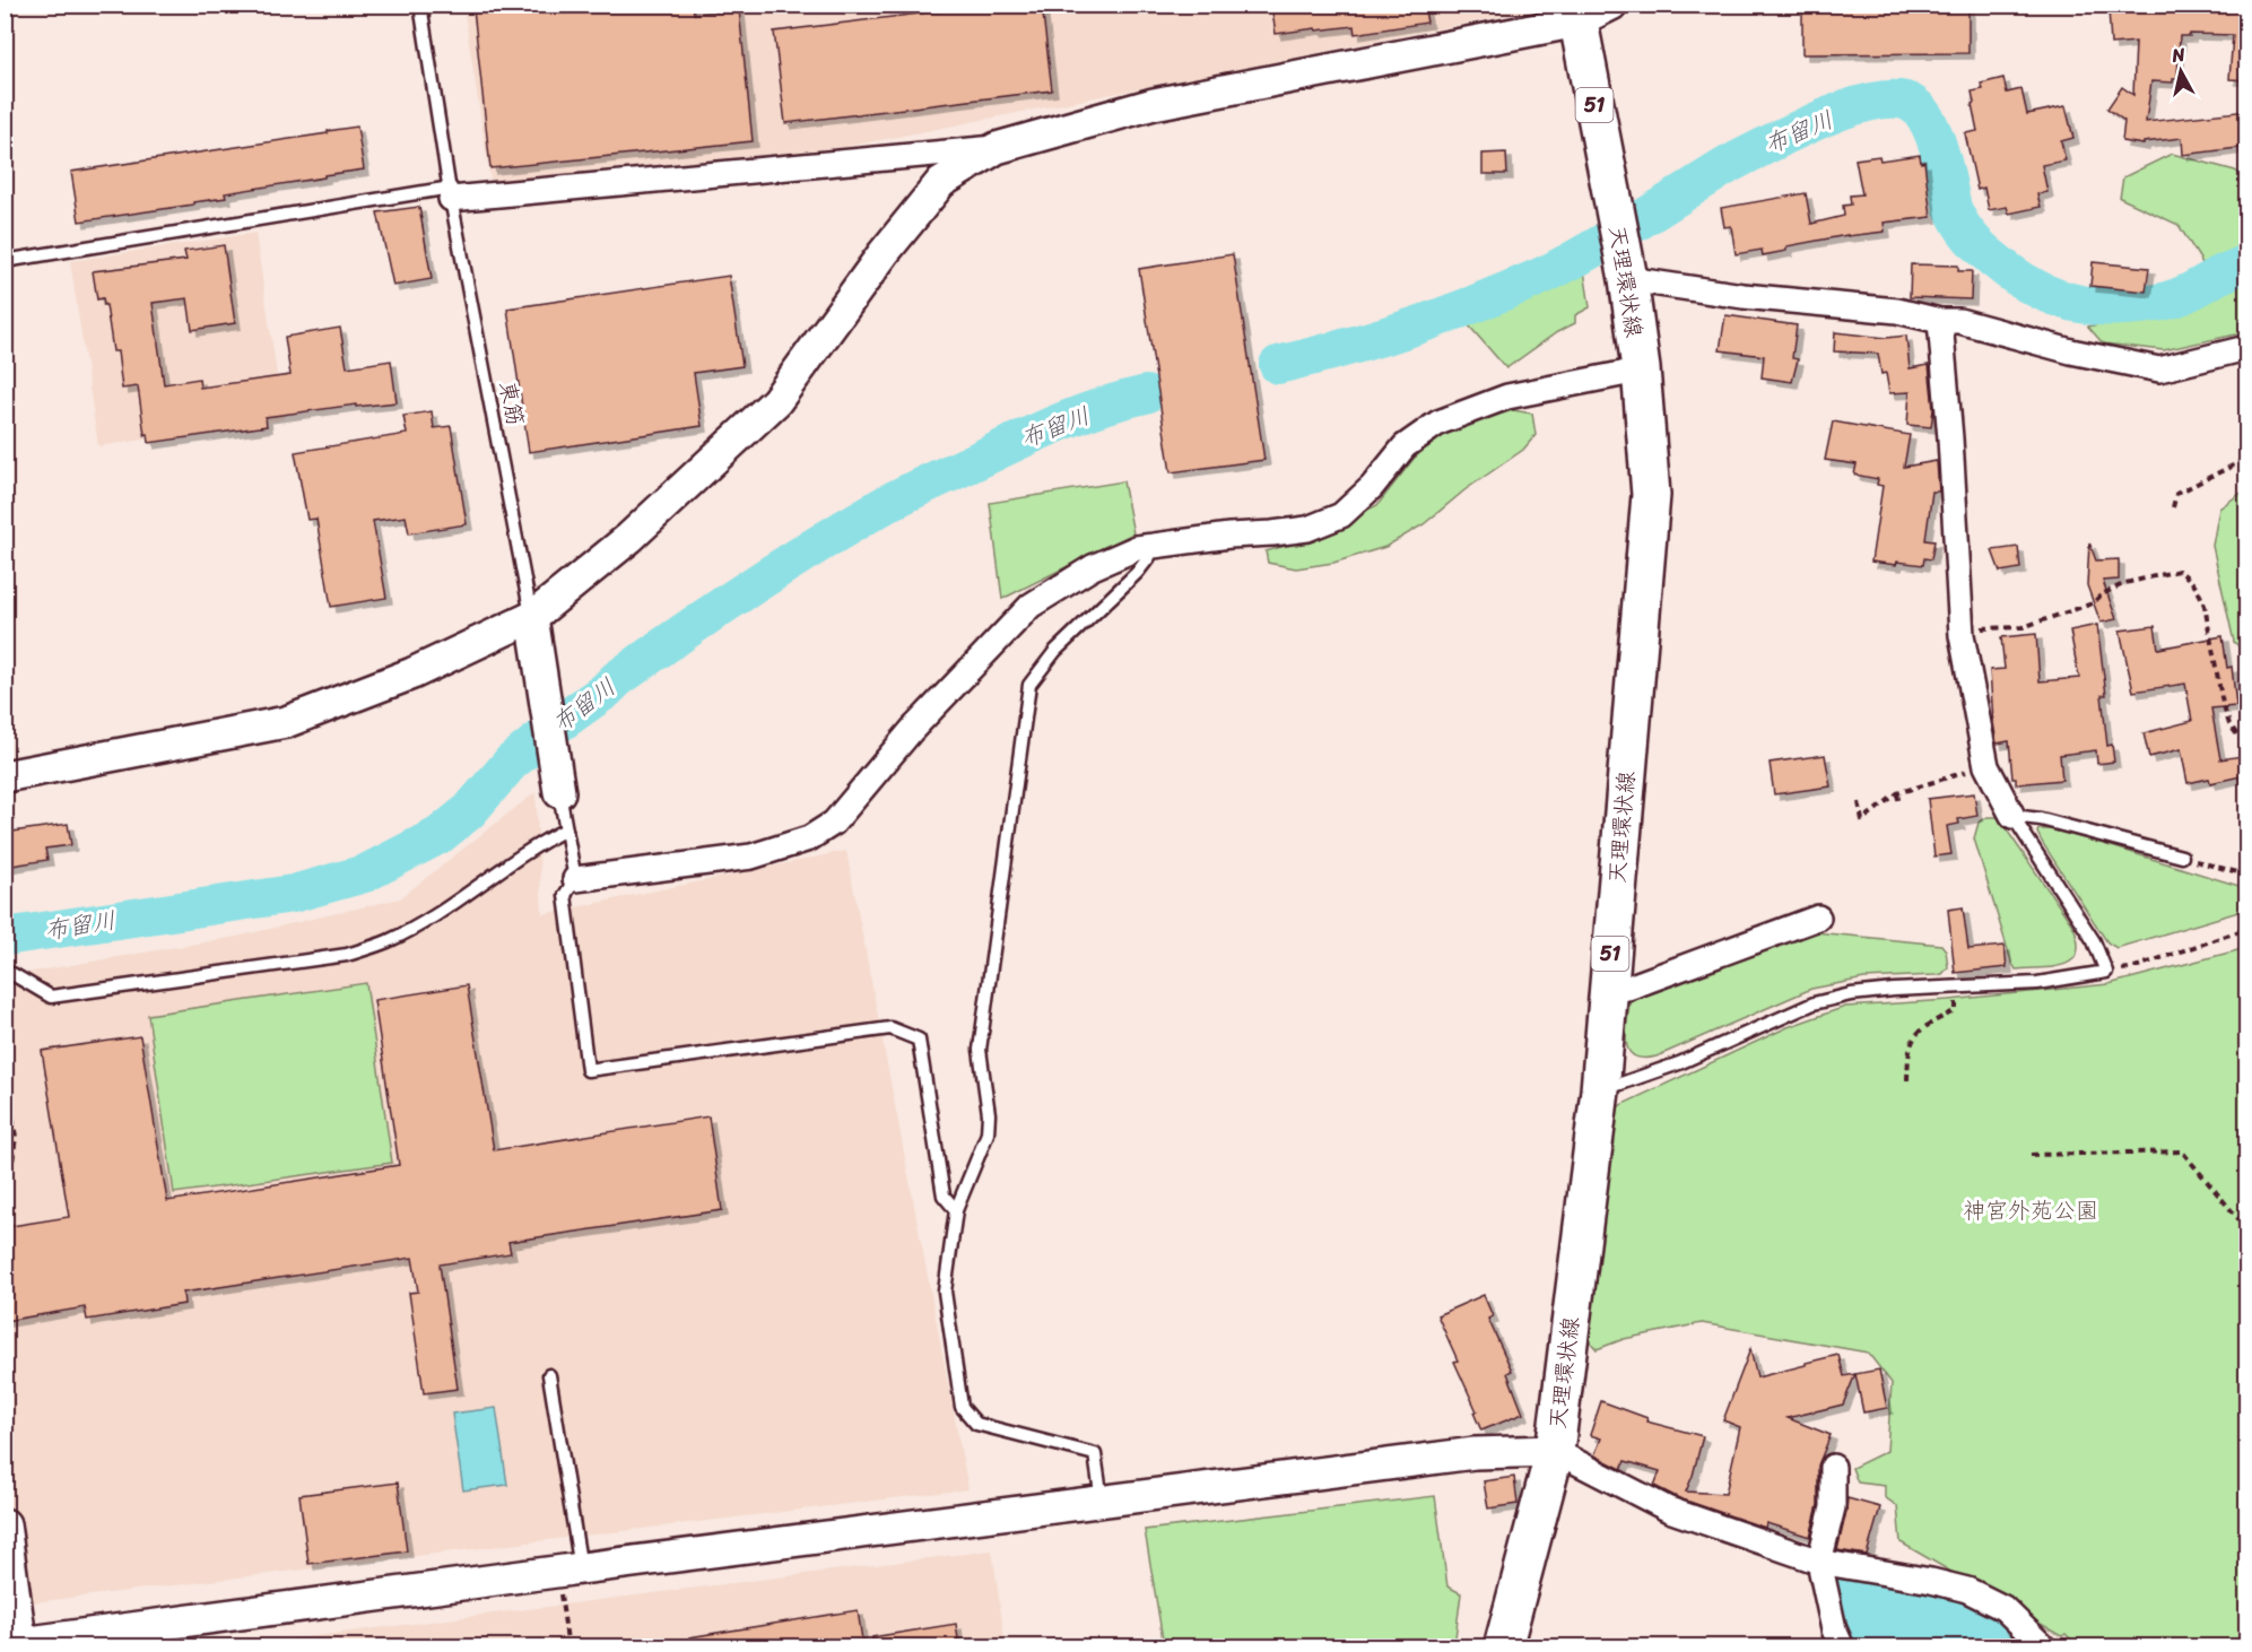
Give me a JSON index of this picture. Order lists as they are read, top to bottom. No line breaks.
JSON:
{"streets":{"main road":["51","天理環状線"],"lane":["東筋"]},"water":["布留川"],"parks":["神宮外苑公園"],"north":"top"}
